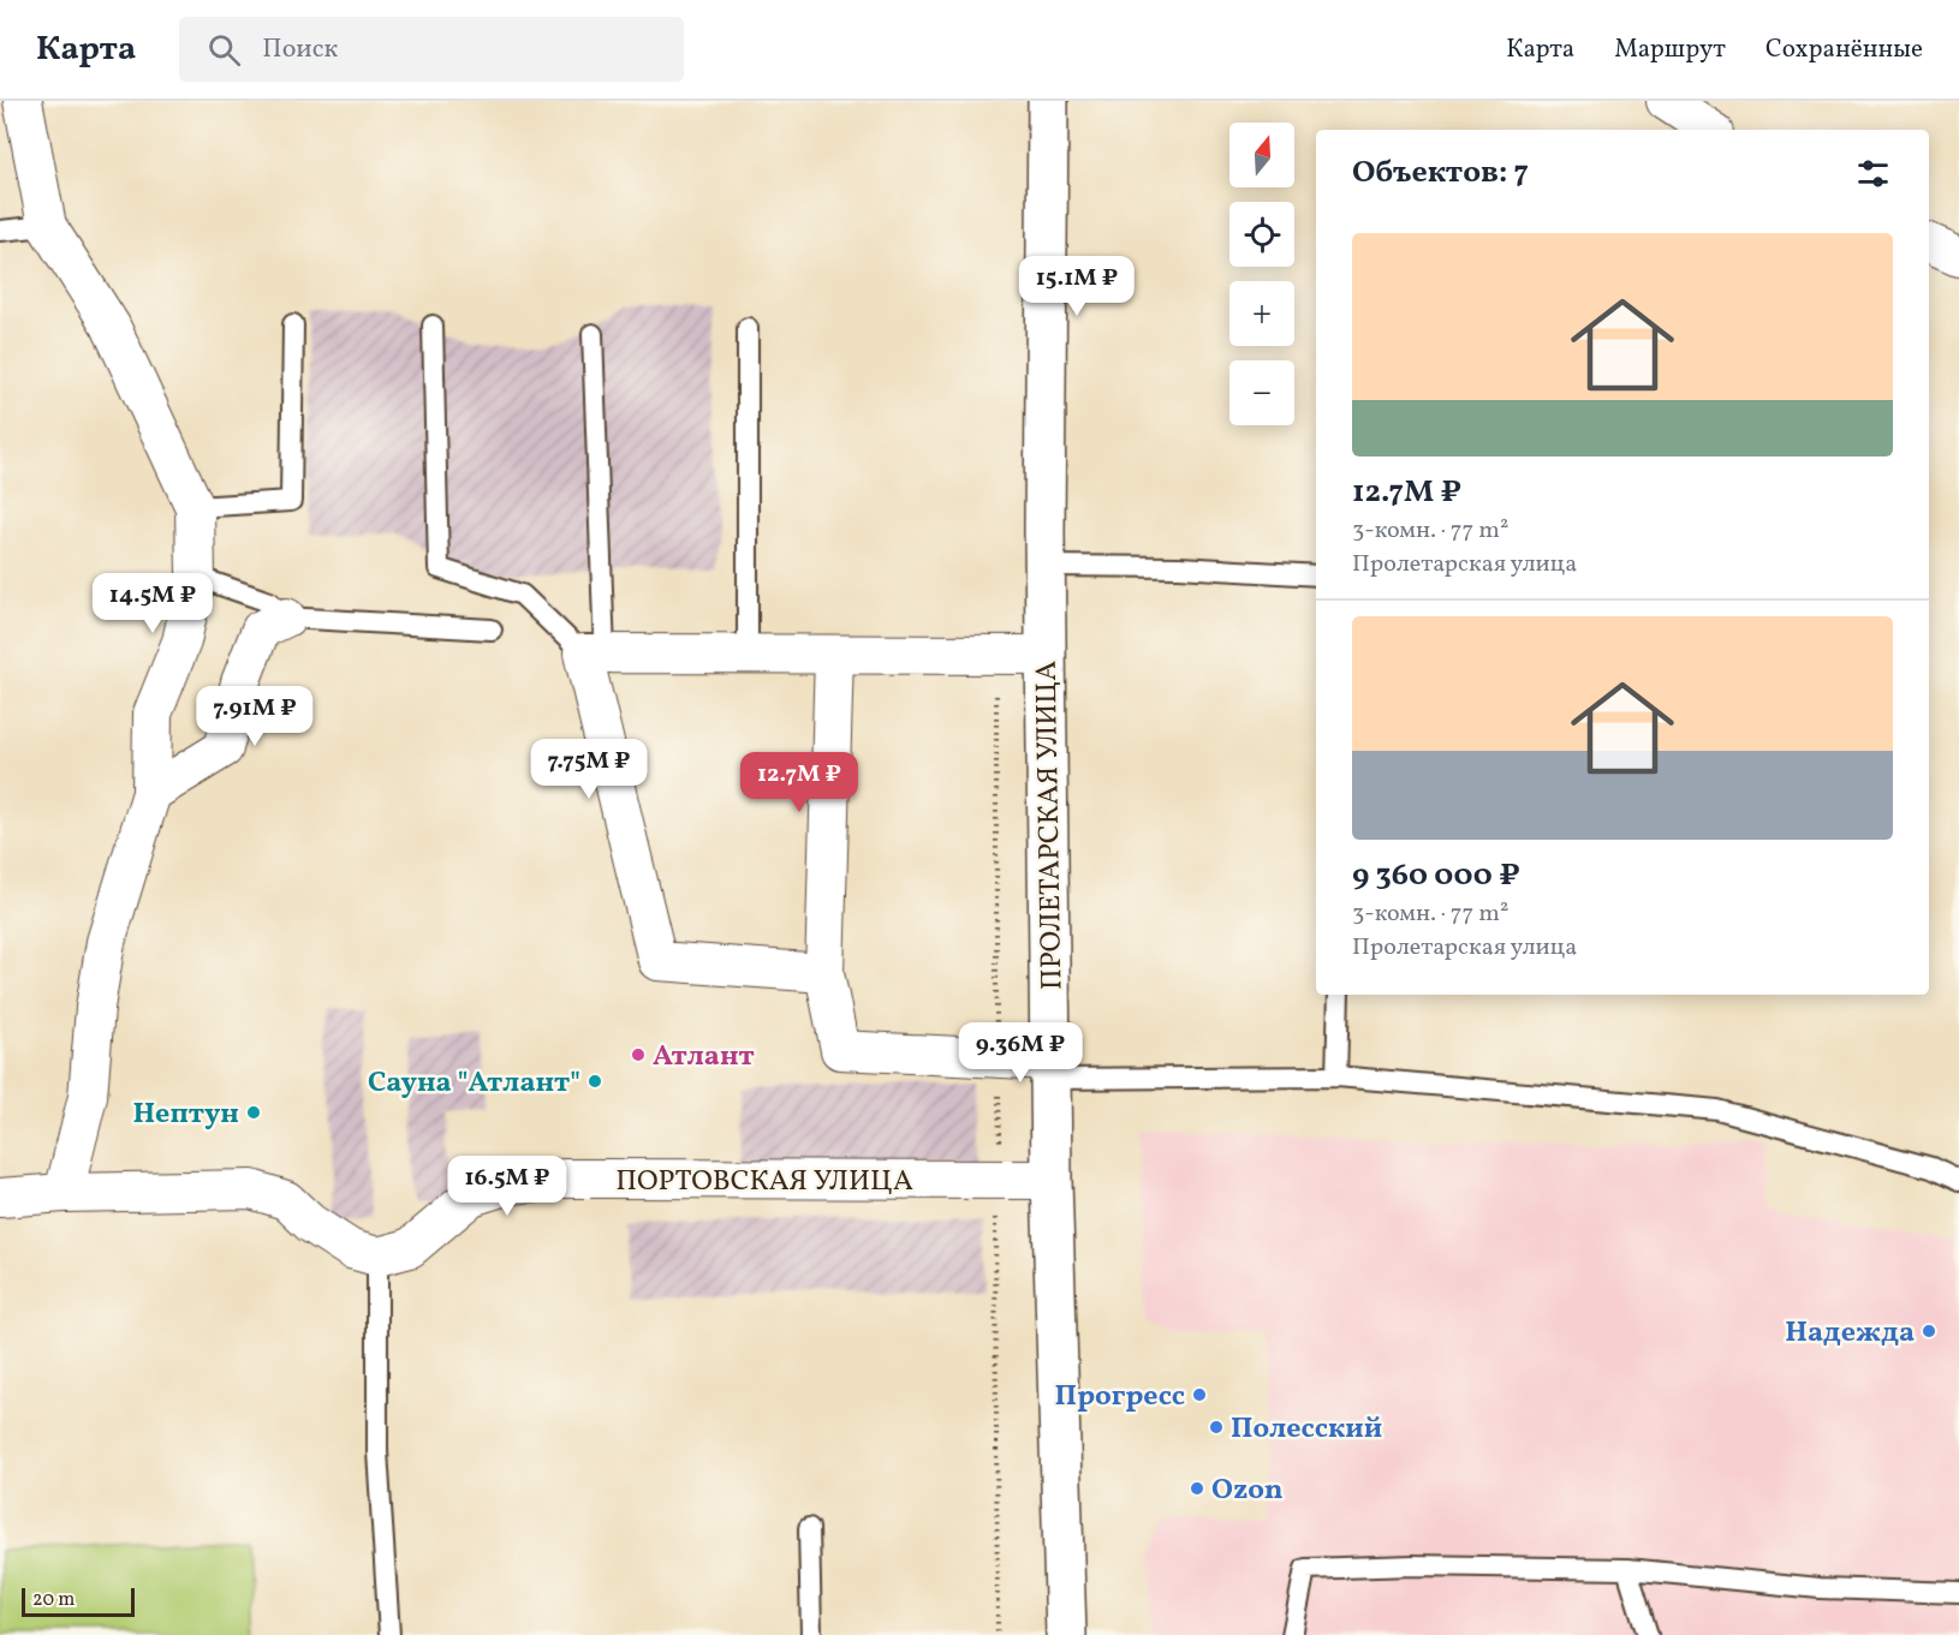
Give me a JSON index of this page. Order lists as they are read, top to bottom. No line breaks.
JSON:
{"streets":{"street":["ПРОЛЕТАРСКАЯ УЛИЦА","ПОРТОВСКАЯ УЛИЦА"]},"crossings":[["ПРОЛЕТАРСКАЯ УЛИЦА","ПОРТОВСКАЯ УЛИЦА"]],"places":["Атлант","Сауна \"Атлант\"","Нептун","Надежда","Прогресс","Полесский","Ozon"],"scale_bar":"20 m","north":"top","page":{"header":"Карта","search":"Поиск","nav":["Карта","Маршрут","Сохранённые"],"map_buttons":["+","−"],"heading":"Объектов: 7","list":[{"name":"12.7M ₽","note":"3-комн. · 77 m² · Пролетарская улица"},{"name":"9 360 000 ₽","note":"3-комн. · 77 m² · Пролетарская улица"}],"price":["15.1M ₽","14.5M ₽","7.91M ₽","7.75M ₽","12.7M ₽","9.36M ₽","16.5M ₽"],"scale":"20 m"}}
